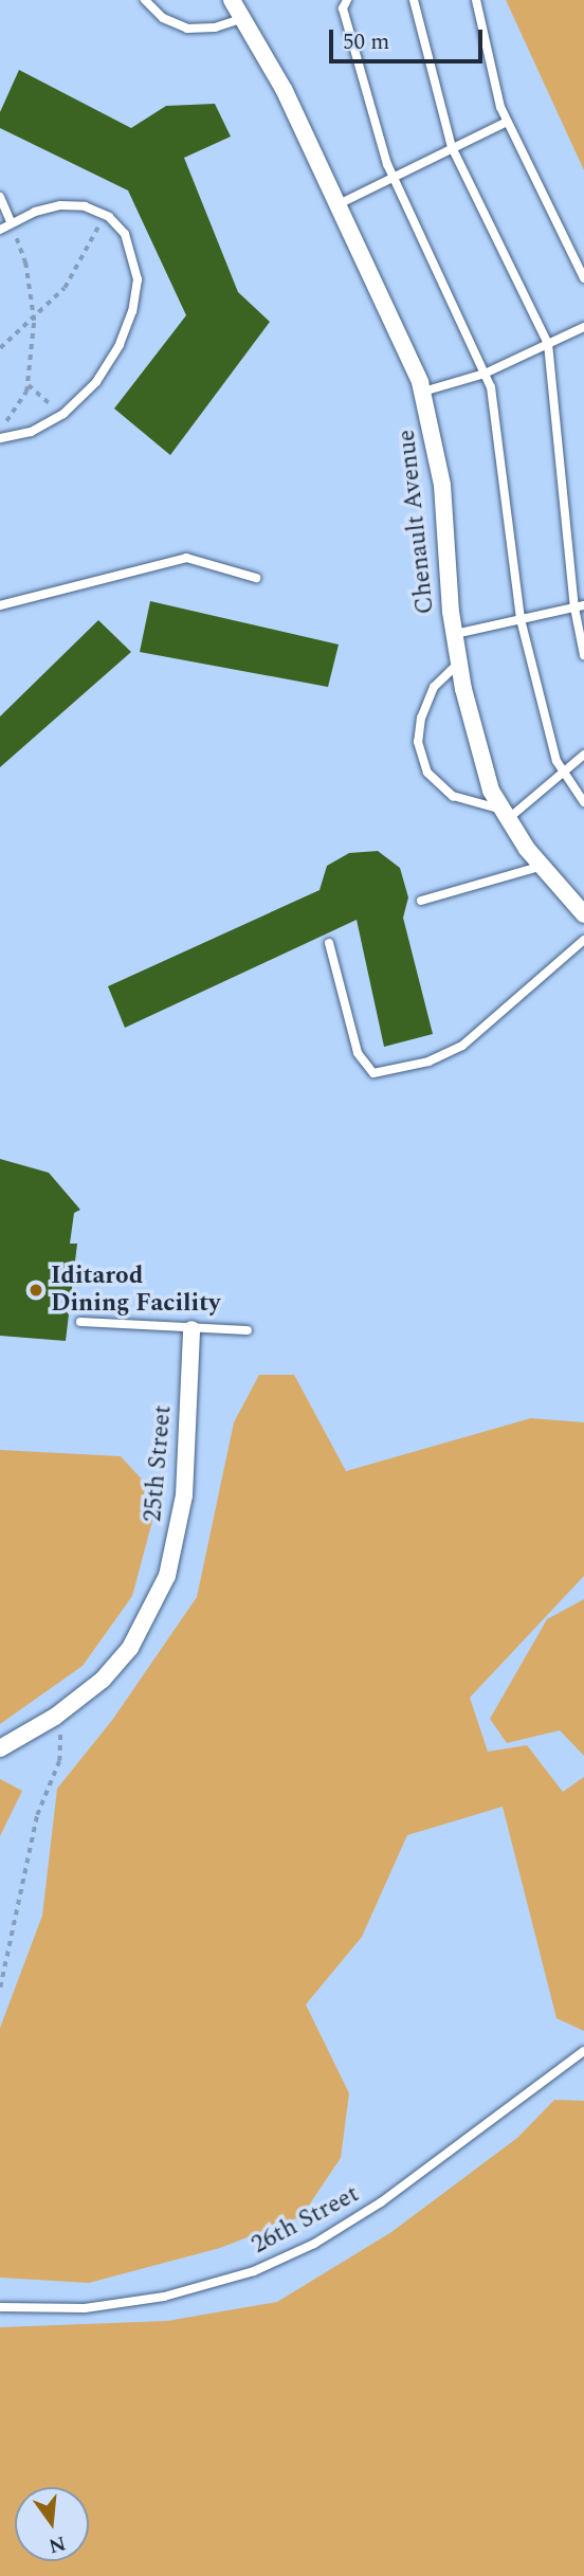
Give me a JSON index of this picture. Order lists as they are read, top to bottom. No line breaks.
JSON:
{"streets":{"street":["Chenault Avenue","25th Street"],"lane":["26th Street"]},"places":["Iditarod Dining Facility"],"scale_bar":"50 m","north":"bottom"}
